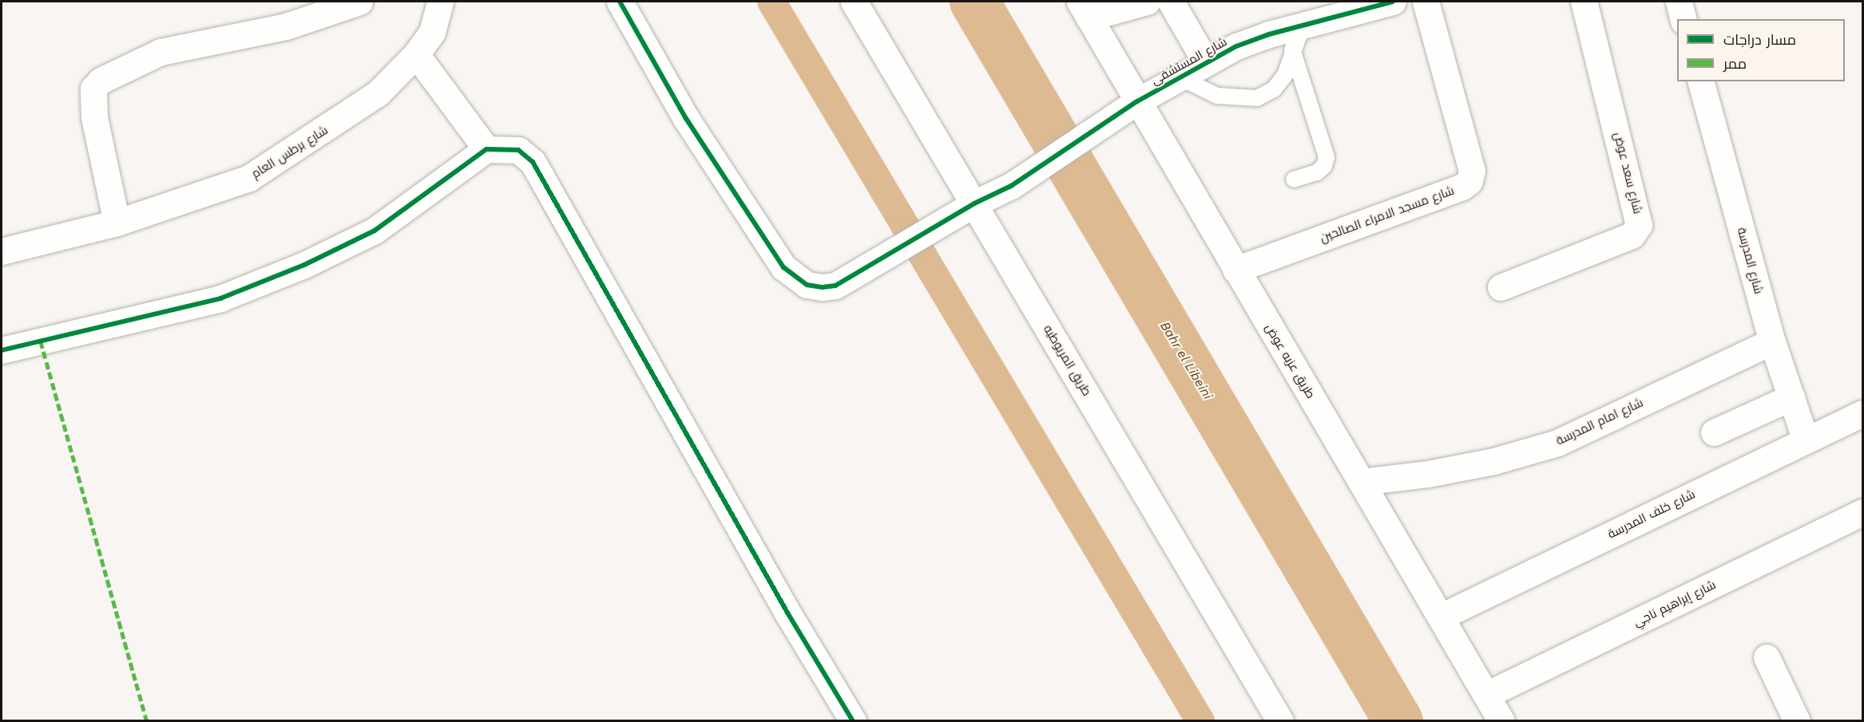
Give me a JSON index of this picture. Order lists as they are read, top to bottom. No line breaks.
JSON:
{"streets":{"street":["شارع المستشفى","شارع برطس العام","شارع سعد عوض","شارع مسجد الامراء الصالحين","شارع المدرسة","طريق المريوطيه","طريق عزبه عوض","شارع امام المدرسة","شارع خلف المدرسة","شارع إبراهيم ناجي"]},"crossings":[["شارع المستشفى","طريق المريوطيه"],["شارع المستشفى","طريق عزبه عوض"],["شارع مسجد الامراء الصالحين","طريق عزبه عوض"],["شارع المدرسة","شارع امام المدرسة"],["شارع المدرسة","شارع خلف المدرسة"],["طريق عزبه عوض","شارع امام المدرسة"],["طريق عزبه عوض","شارع خلف المدرسة"],["طريق عزبه عوض","شارع إبراهيم ناجي"]],"water":["Bahr el Libeini"],"legend":["مسار دراجات","ممر"]}
